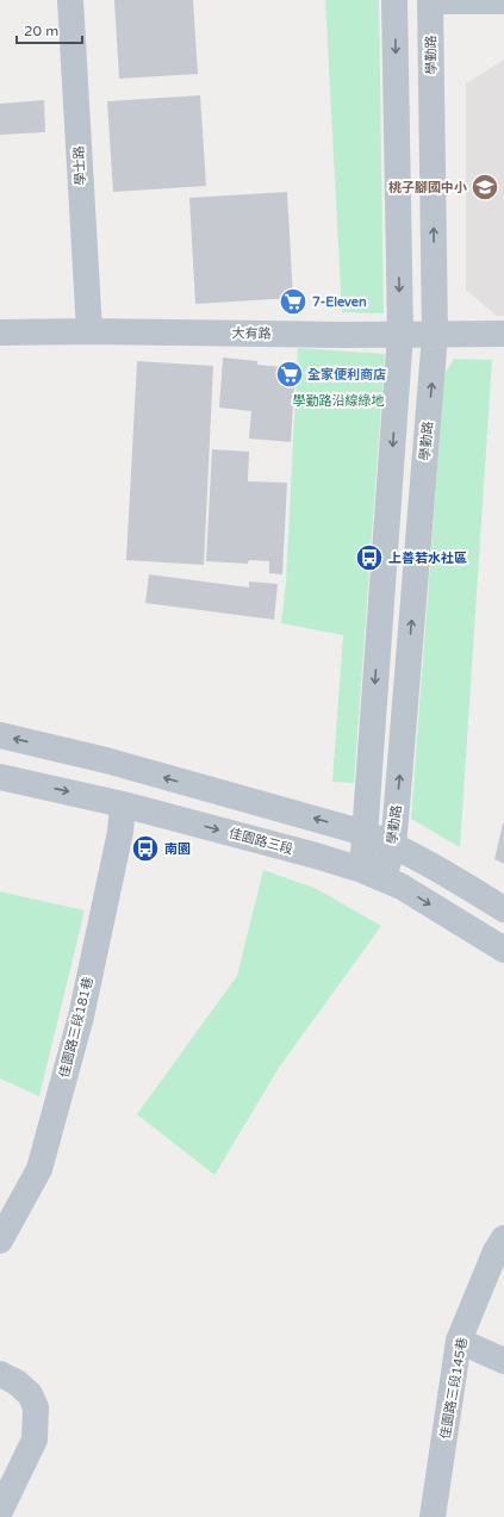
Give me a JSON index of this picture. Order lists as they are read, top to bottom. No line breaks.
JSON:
{"streets":{"street":["學勤路","學士路","大有路","佳園路三段","佳園路三段181巷","佳園路三段145巷"]},"crossings":[["學勤路","大有路"],["學勤路","佳園路三段"],["學士路","大有路"],["佳園路三段","佳園路三段181巷"]],"parks":["學勤路沿線綠地"],"places":{"school or university":["桃子腳國中小"],"supermarket":["7-Eleven","全家便利商店"],"bus stop":["上善若水社區","南園"]},"scale_bar":"20 m"}
